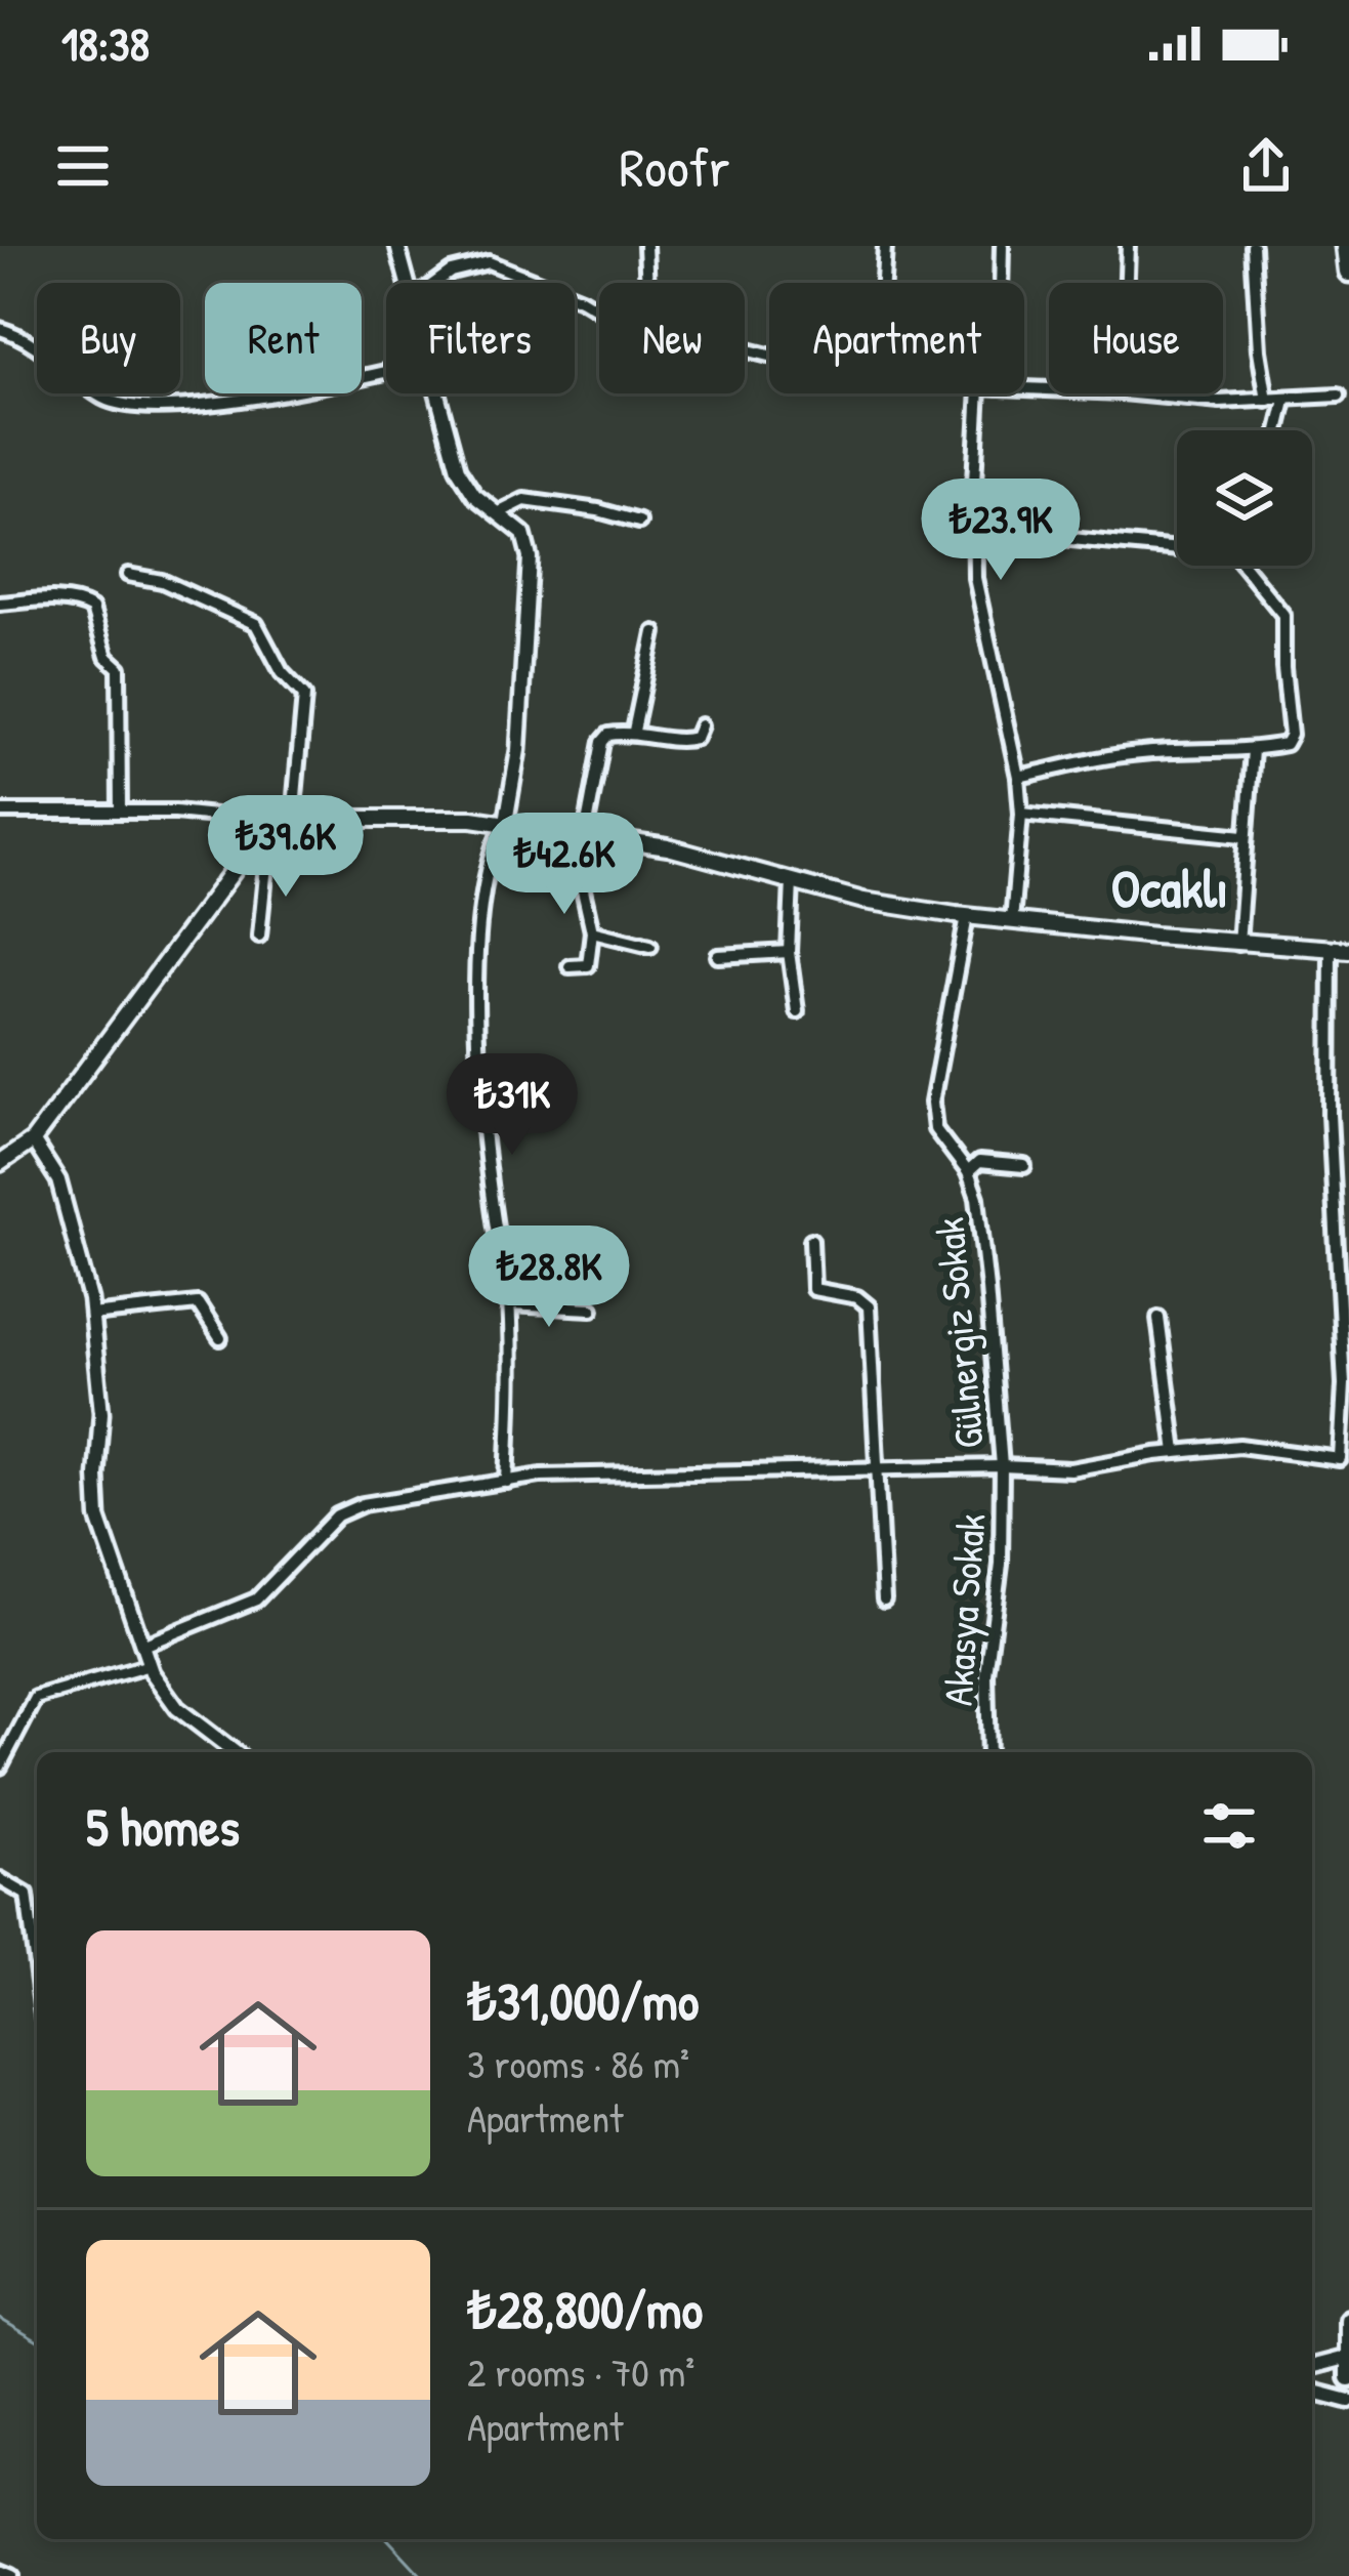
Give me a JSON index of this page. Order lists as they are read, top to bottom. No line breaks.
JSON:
{"streets":{"street":["Gülnergiz Sokak","Akasya Sokak"]},"crossings":[["Gülnergiz Sokak","Akasya Sokak"]],"districts":["Ocaklı"],"page":{"status":"18:38","header":"Roofr","chip":["Buy","Rent","Filters","New","Apartment","House"],"price":["₺23.9K","₺39.6K","₺42.6K","₺31K","₺28.8K"],"heading":"5 homes","list":[{"name":"₺31,000/mo","note":"3 rooms · 86 m² · Apartment"},{"name":"₺28,800/mo","note":"2 rooms · 70 m² · Apartment"}]}}
